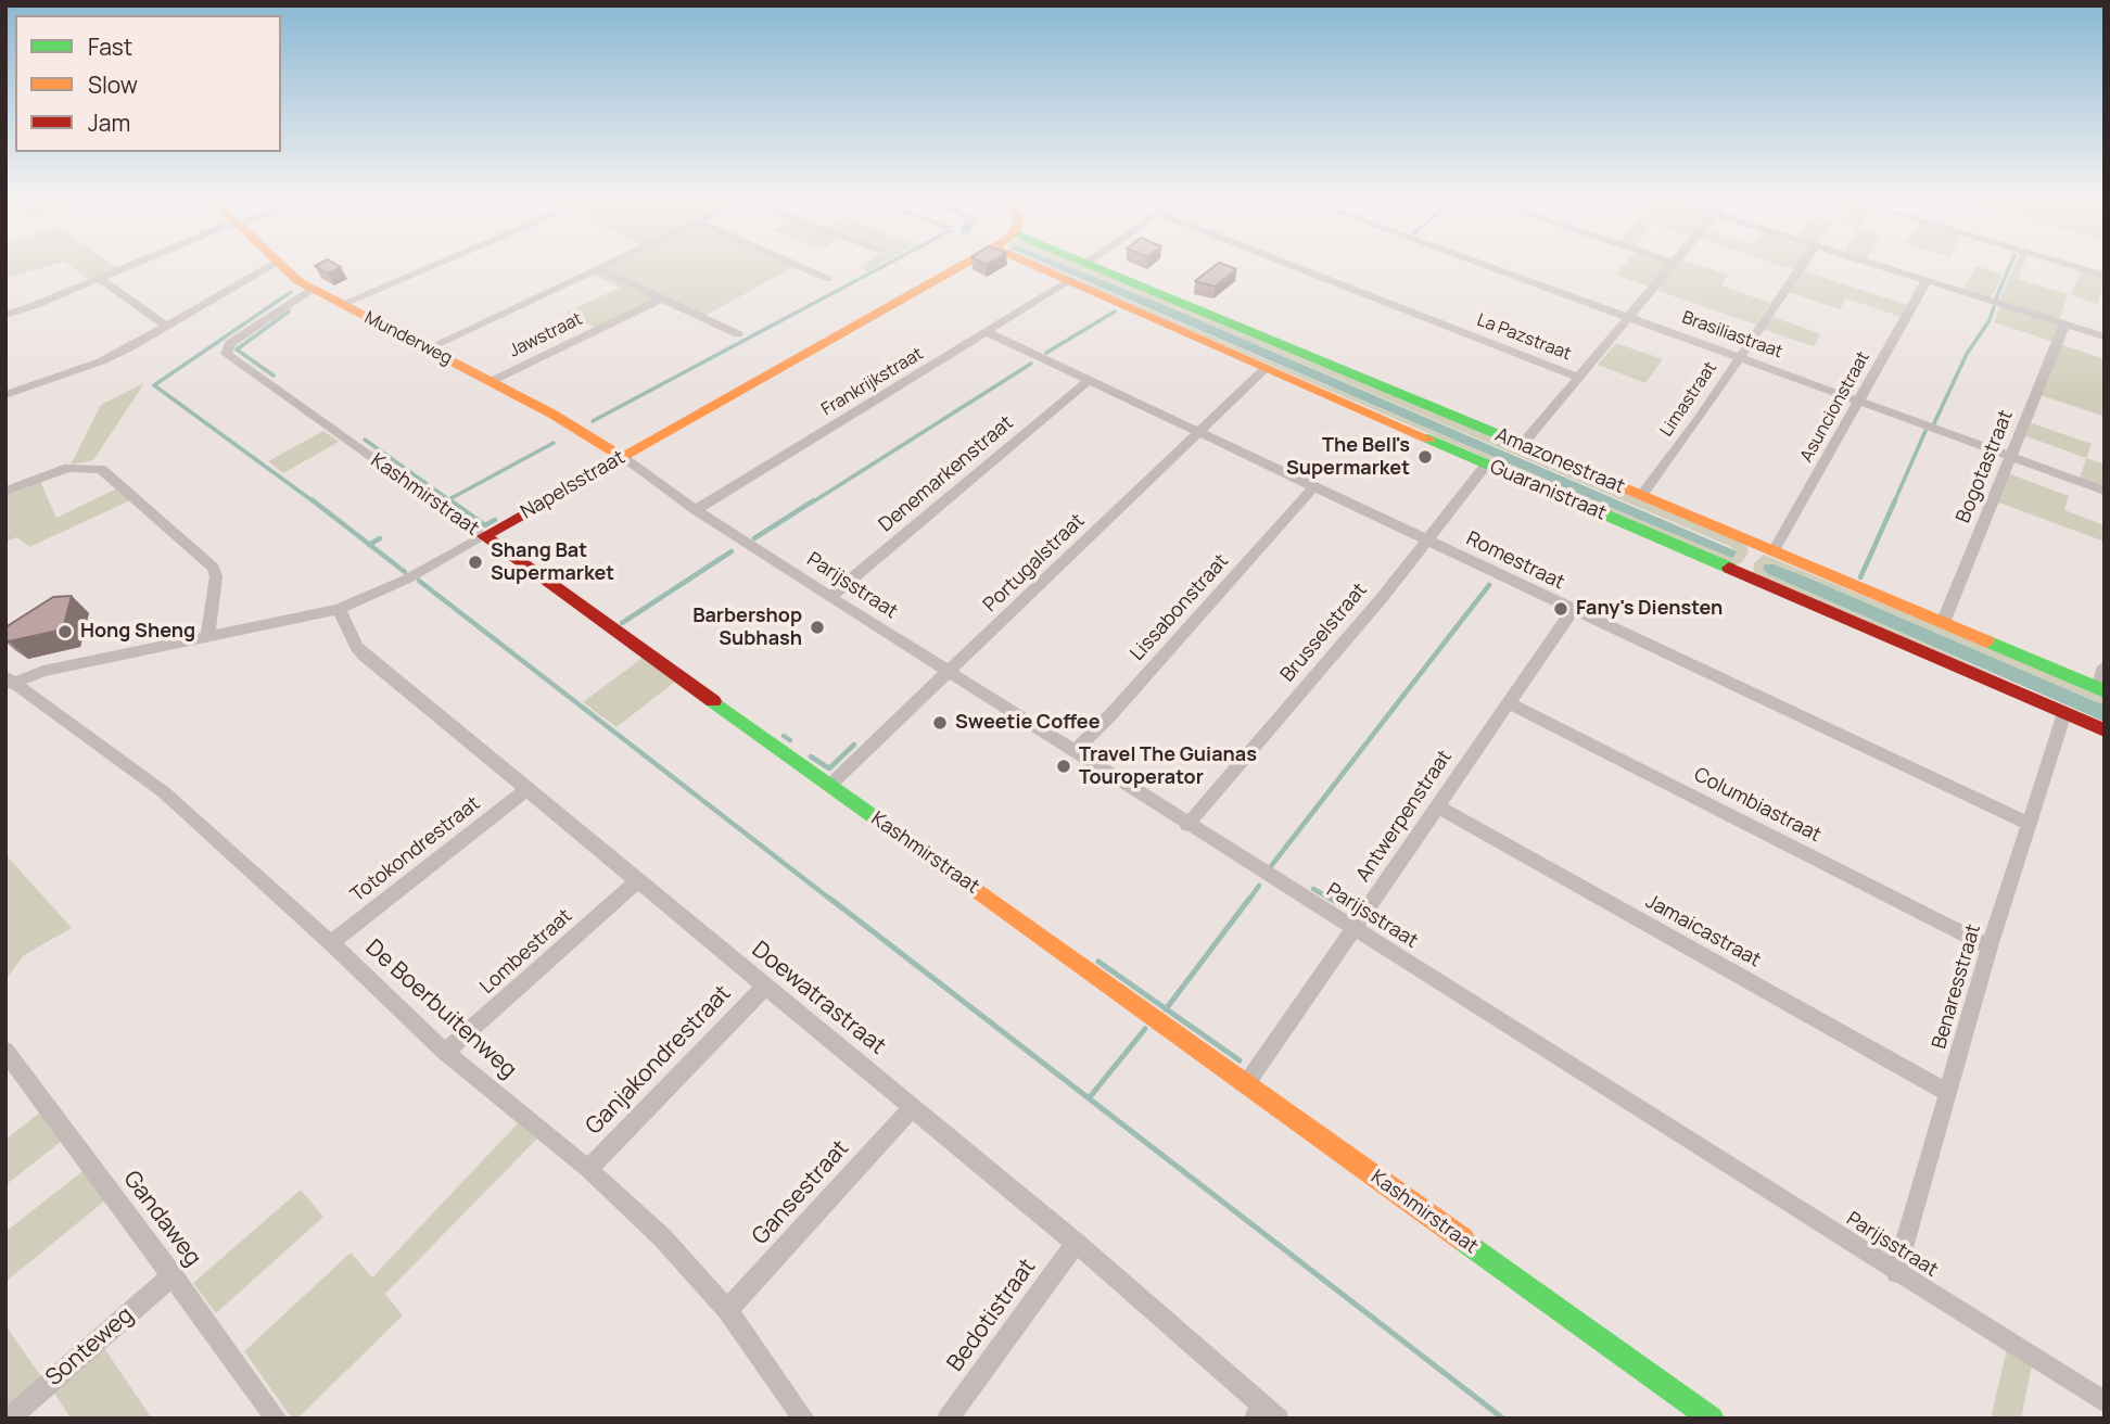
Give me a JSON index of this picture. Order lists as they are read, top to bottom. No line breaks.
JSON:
{"streets":{"street":["Jawstraat","Brasiliastraat","La Pazstraat","Munderweg","Frankrijkstraat","Limastraat","Asuncionstraat","Amazonestraat","Bogotastraat","Denemarkenstraat","Napelsstraat","Guaranistraat","Kashmirstraat","Romestraat","Portugalstraat","Parijsstraat","Lissabonstraat","Brusselstraat","Columbiastraat","Antwerpenstraat","Totokondrestraat","Jamaicastraat","Lombestraat","Benaresstraat","Doewatrastraat","De Boerbuitenweg","Ganjakondrestraat","Gansestraat","Gandaweg","Bedotistraat","Sonteweg"]},"crossings":[["Jawstraat","Munderweg"],["Brasiliastraat","Limastraat"],["Brasiliastraat","Asuncionstraat"],["Brasiliastraat","Bogotastraat"],["Munderweg","Napelsstraat"],["Munderweg","Kashmirstraat"],["Munderweg","Parijsstraat"],["Frankrijkstraat","Guaranistraat"],["Frankrijkstraat","Romestraat"],["Frankrijkstraat","Parijsstraat"],["Limastraat","Amazonestraat"],["Asuncionstraat","Amazonestraat"],["Amazonestraat","Bogotastraat"],["Denemarkenstraat","Romestraat"],["Denemarkenstraat","Parijsstraat"],["Napelsstraat","Kashmirstraat"],["Napelsstraat","Parijsstraat"],["Napelsstraat","Doewatrastraat"],["Napelsstraat","De Boerbuitenweg"],["Guaranistraat","Portugalstraat"],["Guaranistraat","Brusselstraat"],["Guaranistraat","Benaresstraat"],["Kashmirstraat","Portugalstraat"],["Kashmirstraat","Antwerpenstraat"],["Romestraat","Portugalstraat"],["Romestraat","Lissabonstraat"],["Romestraat","Brusselstraat"],["Romestraat","Antwerpenstraat"],["Romestraat","Benaresstraat"],["Portugalstraat","Parijsstraat"],["Parijsstraat","Lissabonstraat"],["Parijsstraat","Brusselstraat"],["Parijsstraat","Antwerpenstraat"],["Parijsstraat","Benaresstraat"],["Columbiastraat","Antwerpenstraat"],["Columbiastraat","Benaresstraat"],["Antwerpenstraat","Jamaicastraat"],["Totokondrestraat","Doewatrastraat"],["Totokondrestraat","De Boerbuitenweg"],["Jamaicastraat","Benaresstraat"],["Lombestraat","Doewatrastraat"],["Lombestraat","De Boerbuitenweg"],["Doewatrastraat","Ganjakondrestraat"],["Doewatrastraat","Gansestraat"],["Doewatrastraat","Bedotistraat"],["De Boerbuitenweg","Ganjakondrestraat"],["De Boerbuitenweg","Gansestraat"],["Gandaweg","Sonteweg"]],"places":["The Bell's Supermarket","Shang Bat Supermarket","Fany's Diensten","Barbershop Subhash","Hong Sheng","Sweetie Coffee","Travel The Guianas Touroperator"],"legend":["Fast","Slow","Jam"]}
